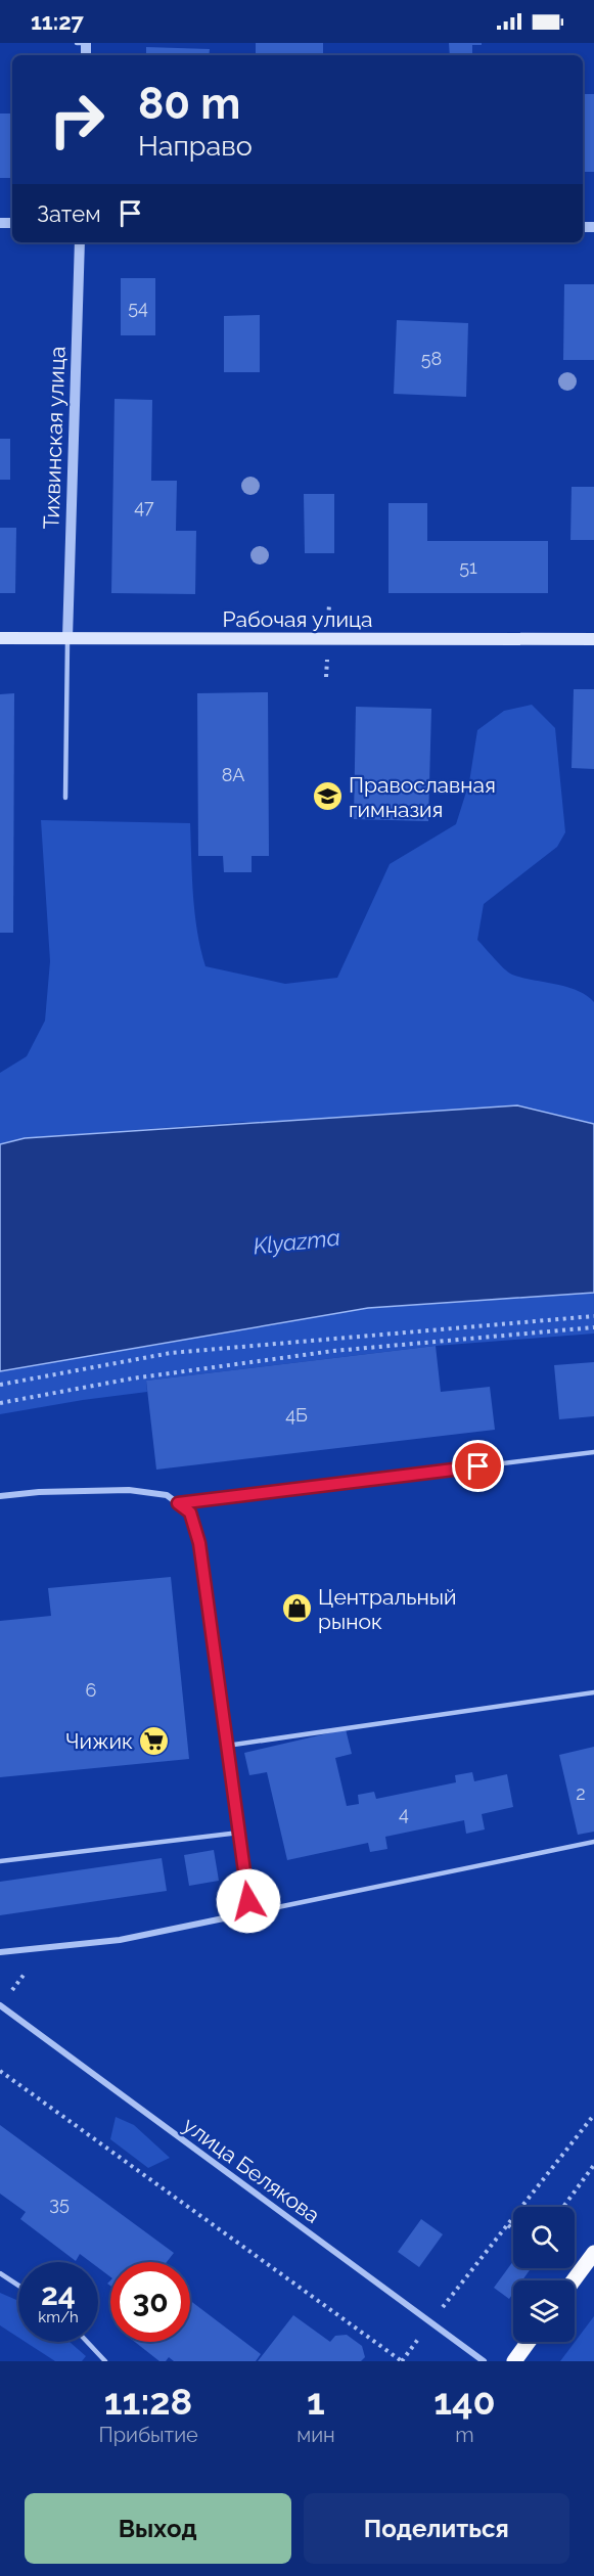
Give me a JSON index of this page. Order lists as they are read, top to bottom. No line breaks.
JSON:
{"streets":{"main road":["Рабочая улица"],"street":["Тихвинская улица","улица Белякова"]},"crossings":[["Тихвинская улица","Рабочая улица"]],"water":["Klyazma"],"places":{"school or university":["Православная гимназия"],"shop":["Центральный рынок"],"supermarket":["Чижик"]},"house_numbers":["54","58","47","51","8А","4Б","6","2","4","35"],"page":{"status":"11:27","turn":["80 m","Направо"],"then":"Затем","speed":"24 km/h","limit":"30","eta":["11:28","Прибытие","1","мин","140","m"],"buttons":["Выход","Поделиться"]}}
